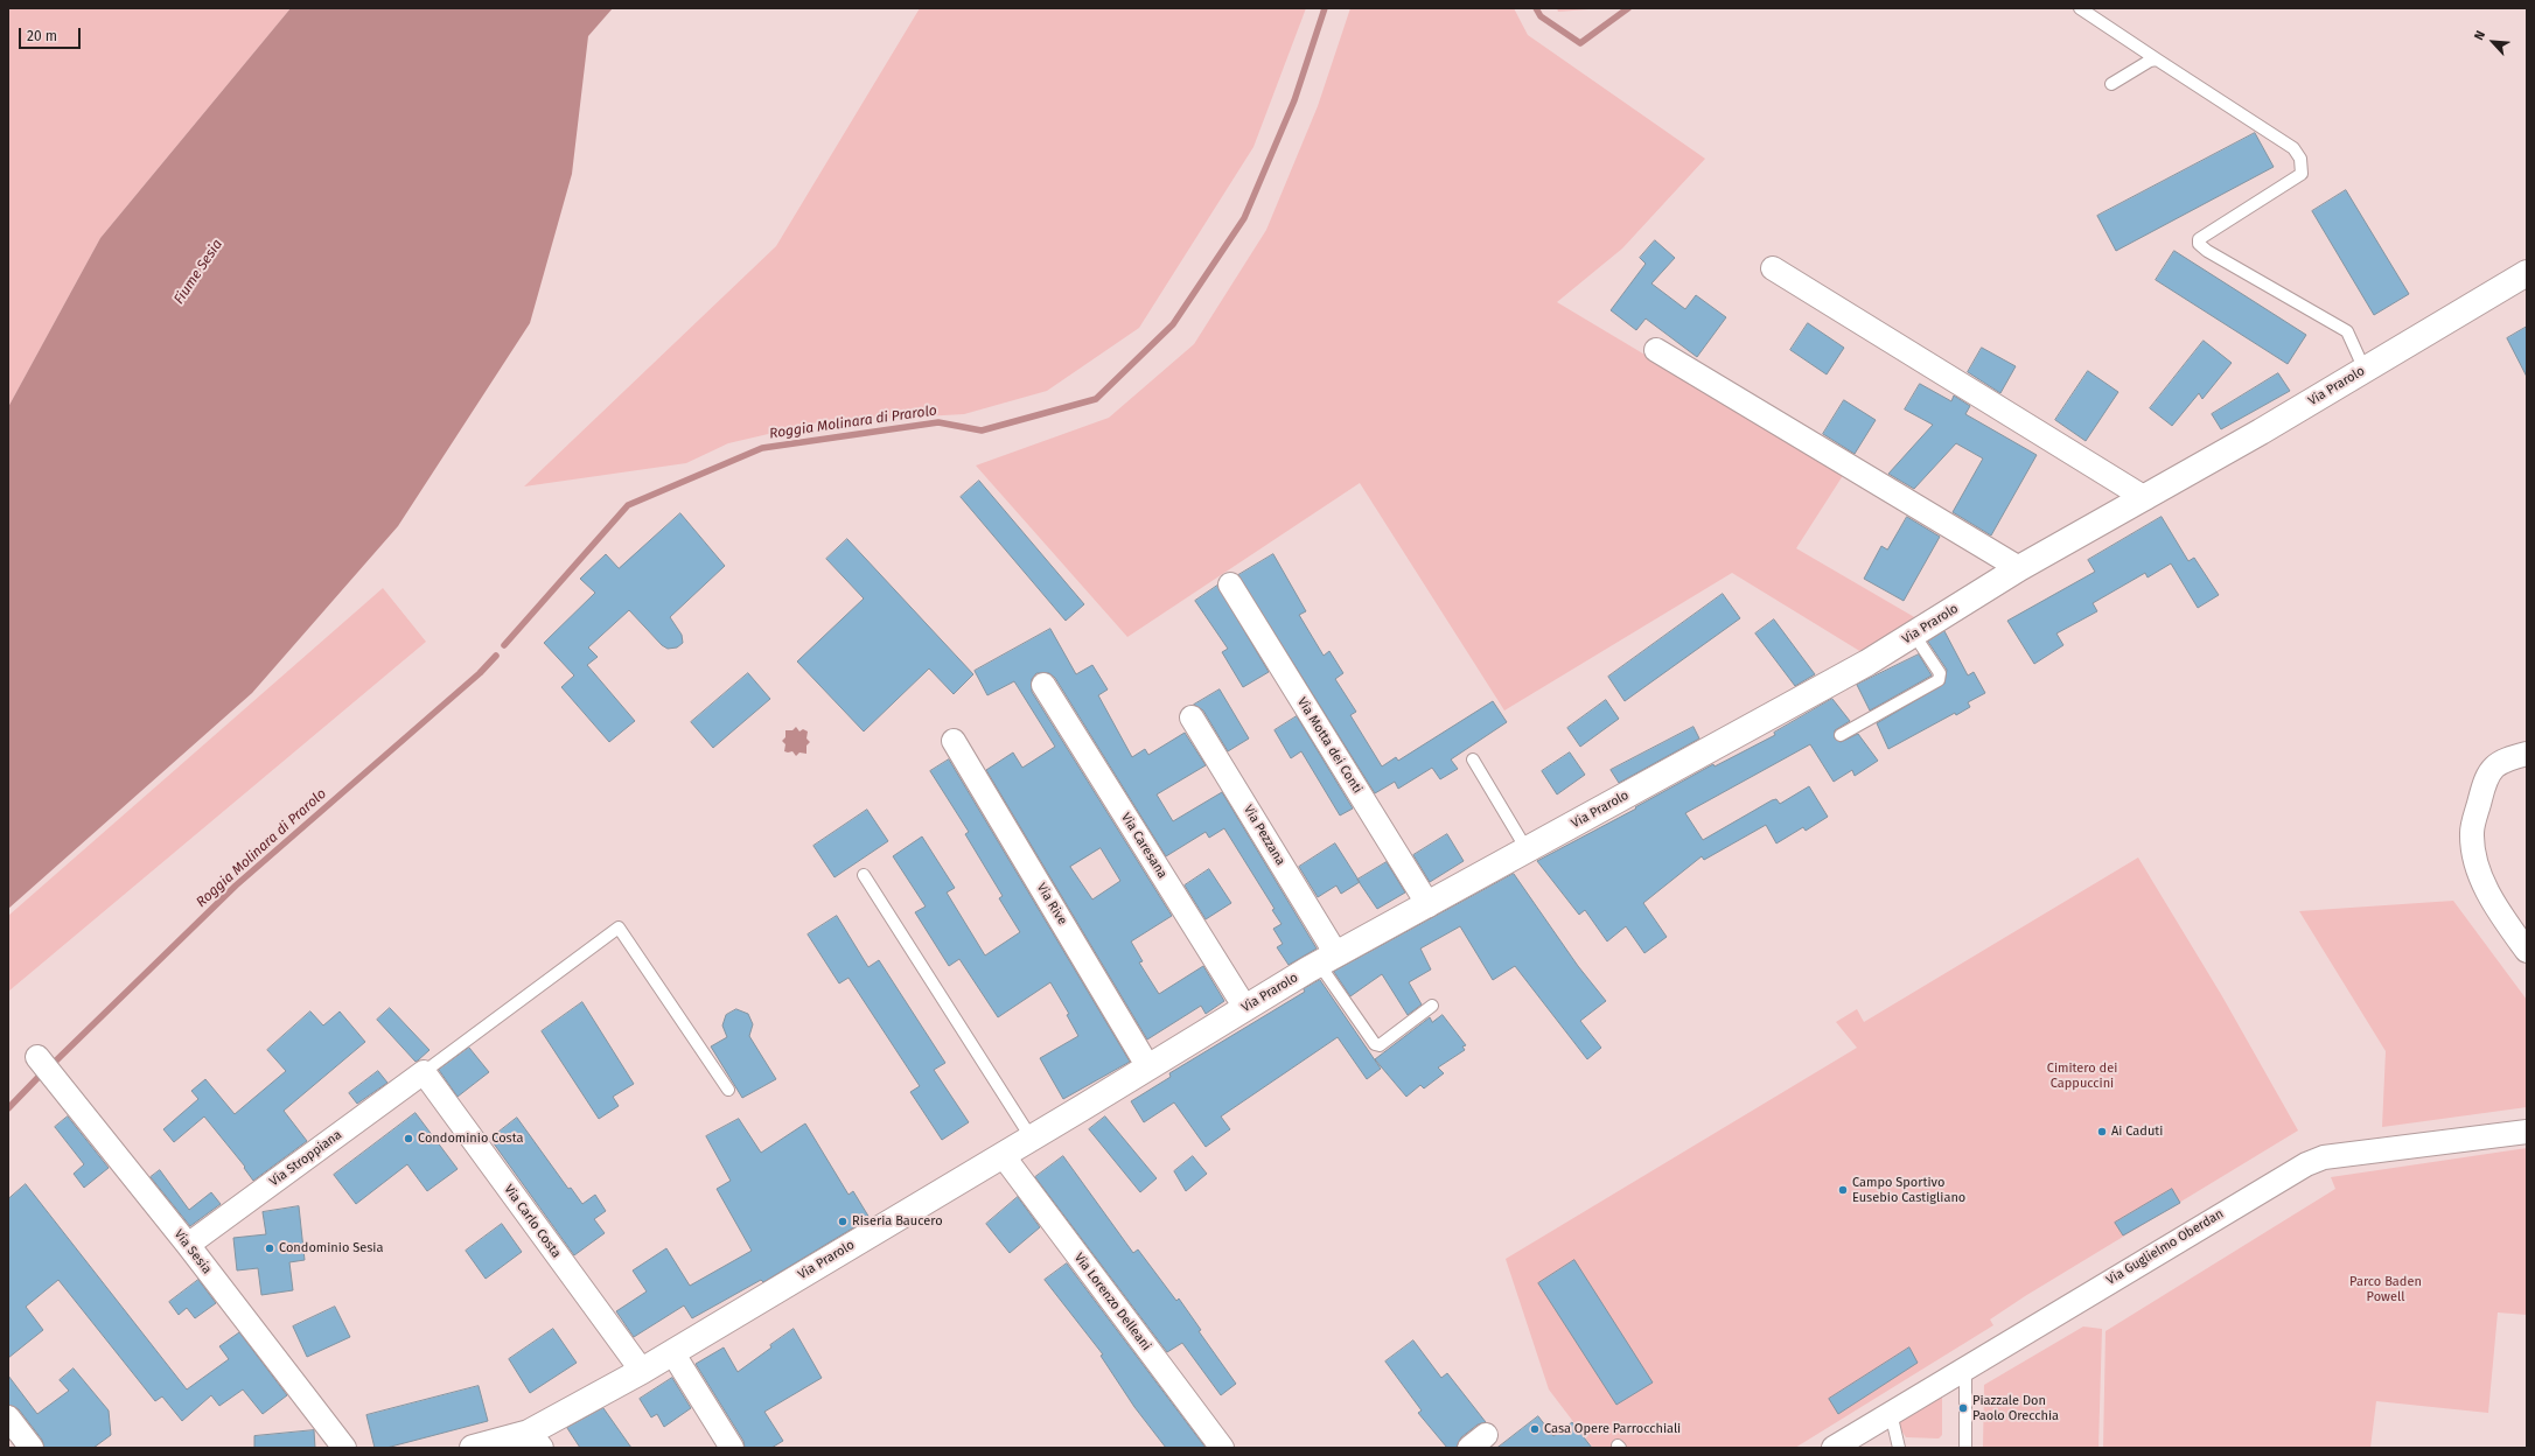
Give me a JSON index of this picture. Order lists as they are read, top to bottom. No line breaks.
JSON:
{"streets":{"street":["Via Prarolo","Via Motta dei Conti","Via Pezzana","Via Caresana","Via Rive","Via Stroppiana","Via Carlo Costa","Via Guglielmo Oberdan","Via Sesia","Via Lorenzo Delleani"]},"crossings":[["Via Prarolo","Via Motta dei Conti"],["Via Prarolo","Via Pezzana"],["Via Prarolo","Via Caresana"],["Via Prarolo","Via Rive"],["Via Prarolo","Via Carlo Costa"],["Via Prarolo","Via Lorenzo Delleani"],["Via Stroppiana","Via Carlo Costa"],["Via Stroppiana","Via Sesia"]],"water":["Fiume Sesia","Roggia Molinara di Prarolo"],"parks":["Cimitero dei Cappuccini","Parco Baden Powell"],"places":["Ai Caduti","Condominio Costa","Campo Sportivo Eusebio Castigliano","Riseria Baucero","Condominio Sesia","Piazzale Don Paolo Orecchia","Casa Opere Parrocchiali"],"scale_bar":"20 m","north":"top left"}
